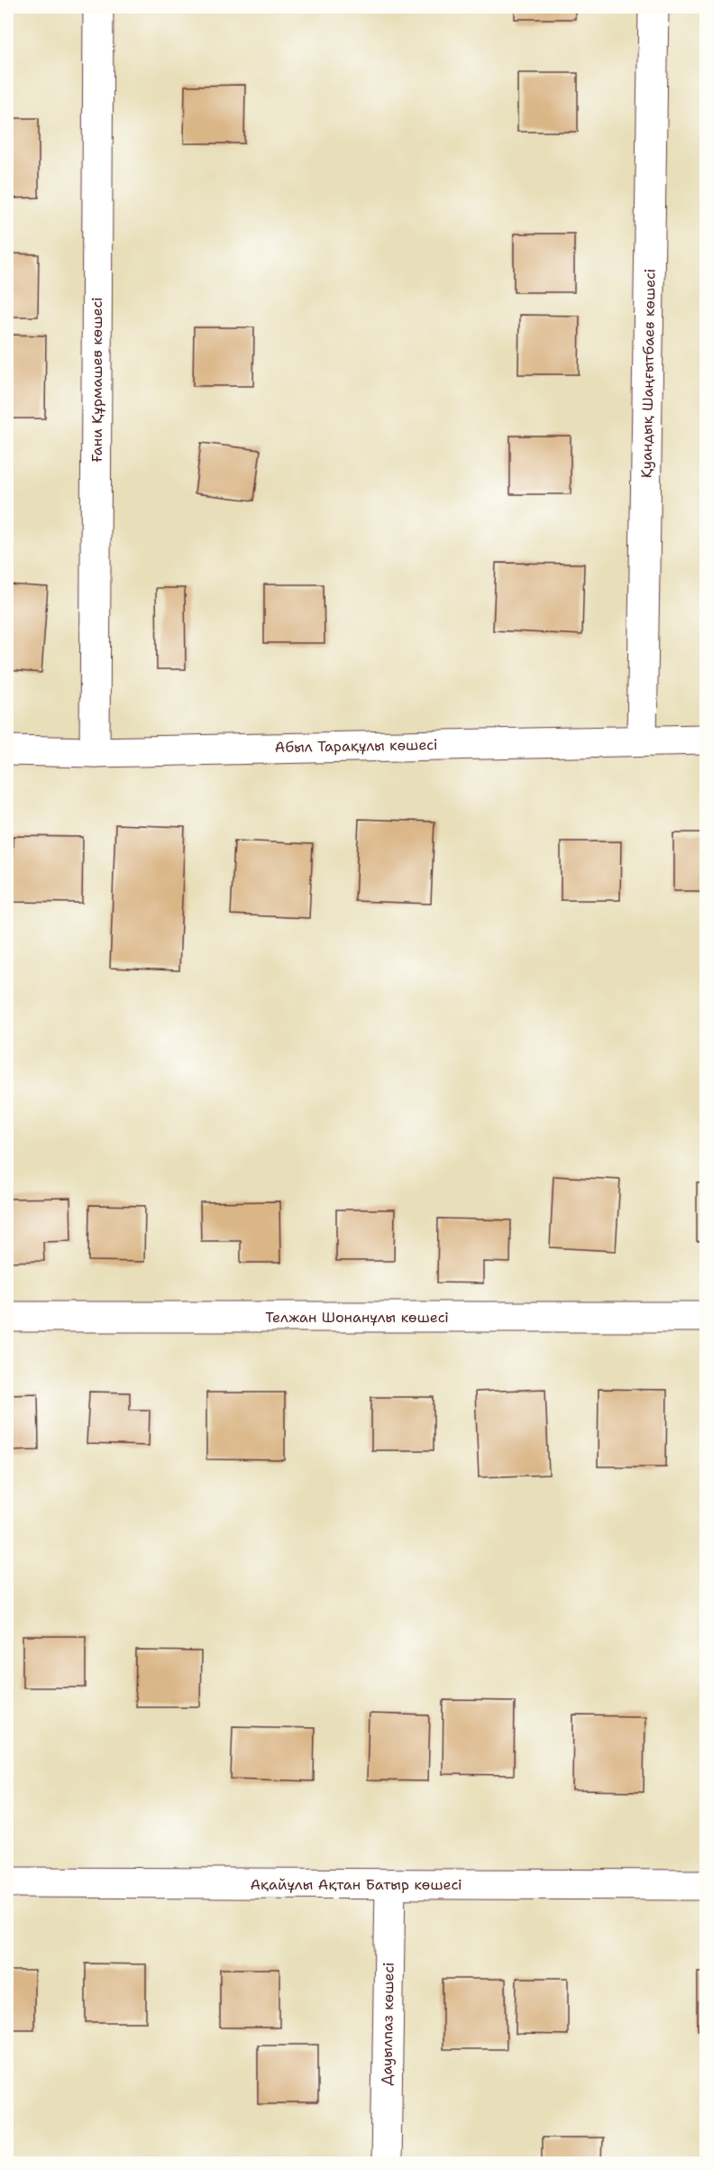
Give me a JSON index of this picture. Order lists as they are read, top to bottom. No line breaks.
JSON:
{"streets":{"street":["Қуандық Шаңғытбаев көшесі","Ғани Құрмашев көшесі","Абыл Тарақұлы көшесі","Телжан Шонанұлы көшесі","Ақайұлы Ақтан Батыр көшесі","Дауылпаз көшесі"]},"crossings":[["Қуандық Шаңғытбаев көшесі","Абыл Тарақұлы көшесі"],["Ғани Құрмашев көшесі","Абыл Тарақұлы көшесі"],["Ақайұлы Ақтан Батыр көшесі","Дауылпаз көшесі"]]}
